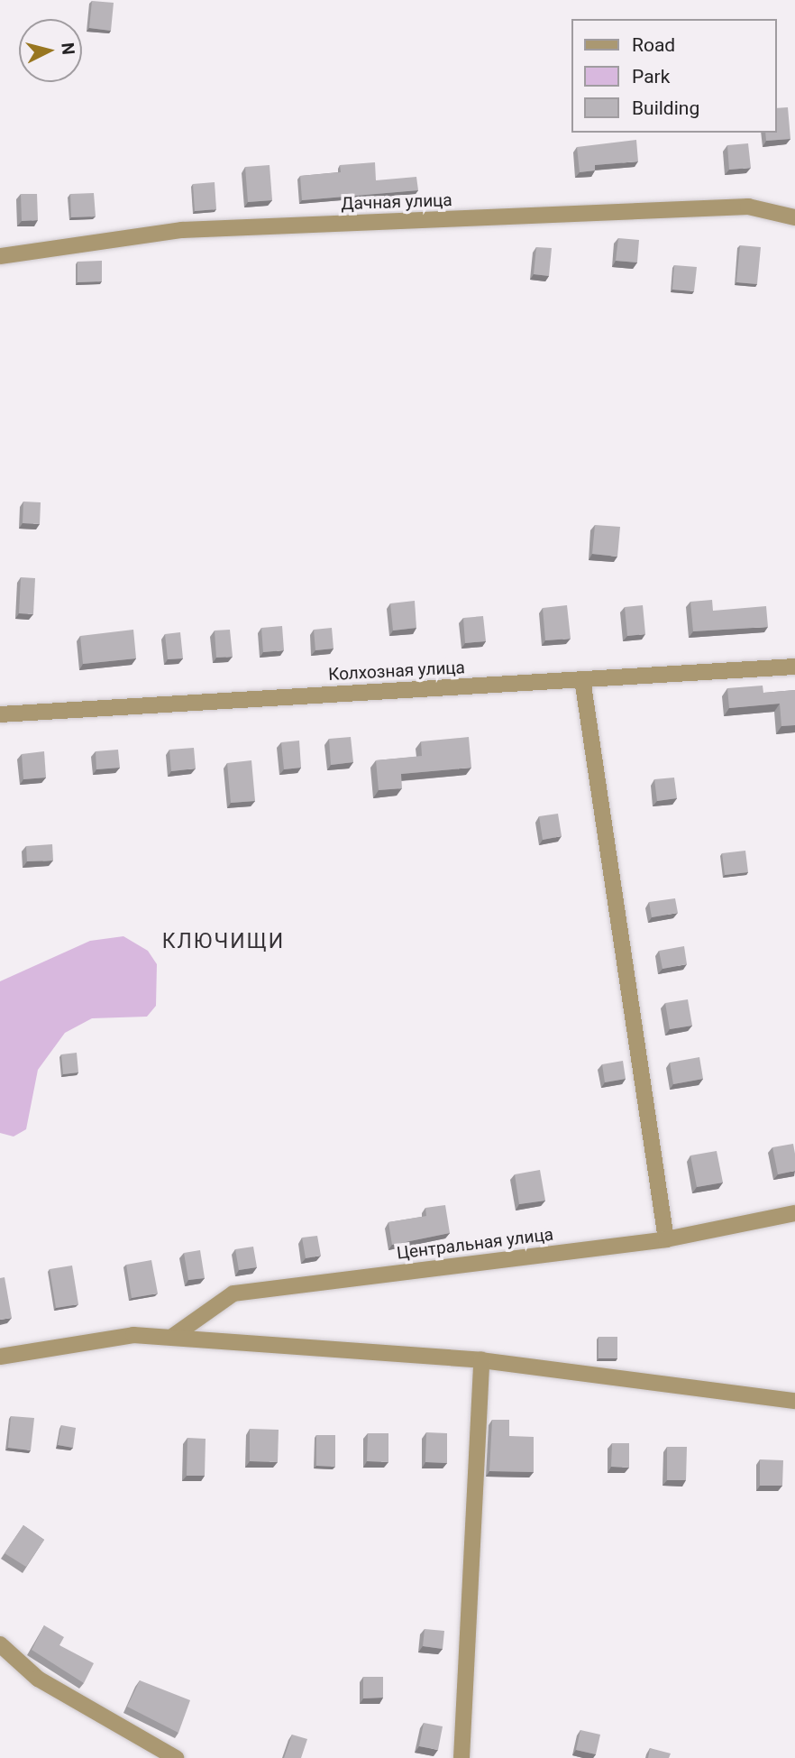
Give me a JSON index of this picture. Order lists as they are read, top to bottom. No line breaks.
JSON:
{"streets":{"street":["Дачная улица","Колхозная улица","Центральная улица"]},"districts":["КЛЮЧИЩИ"],"legend":["Road","Park","Building"],"north":"right"}
